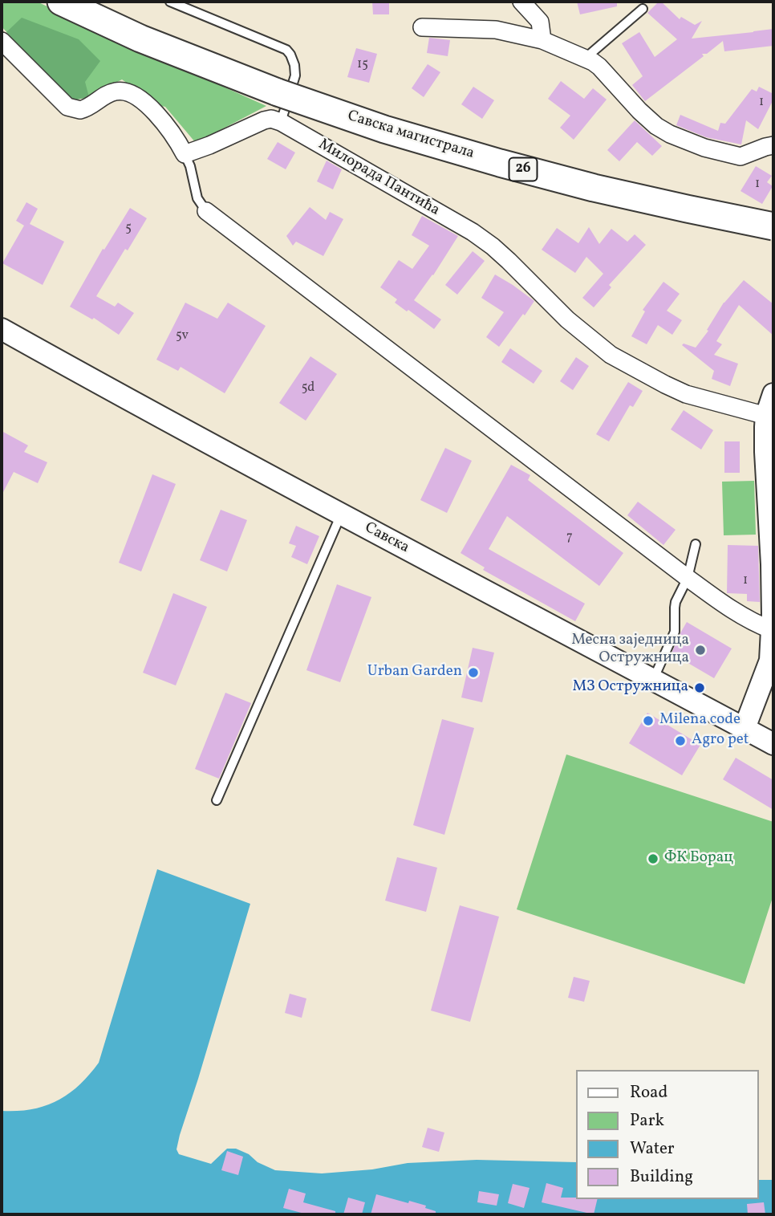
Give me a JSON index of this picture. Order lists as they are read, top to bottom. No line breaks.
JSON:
{"streets":{"main road":["Савска магистрала","26"],"street":["Милорада Пантића","Савска"]},"places":["Месна заједница Остружница","Urban Garden","МЗ Остружница","Milena code","Agro pet","ФК Борац"],"house_numbers":["15","1","1","5","5v","5d","7","1"],"legend":["Road","Park","Water","Building"]}
